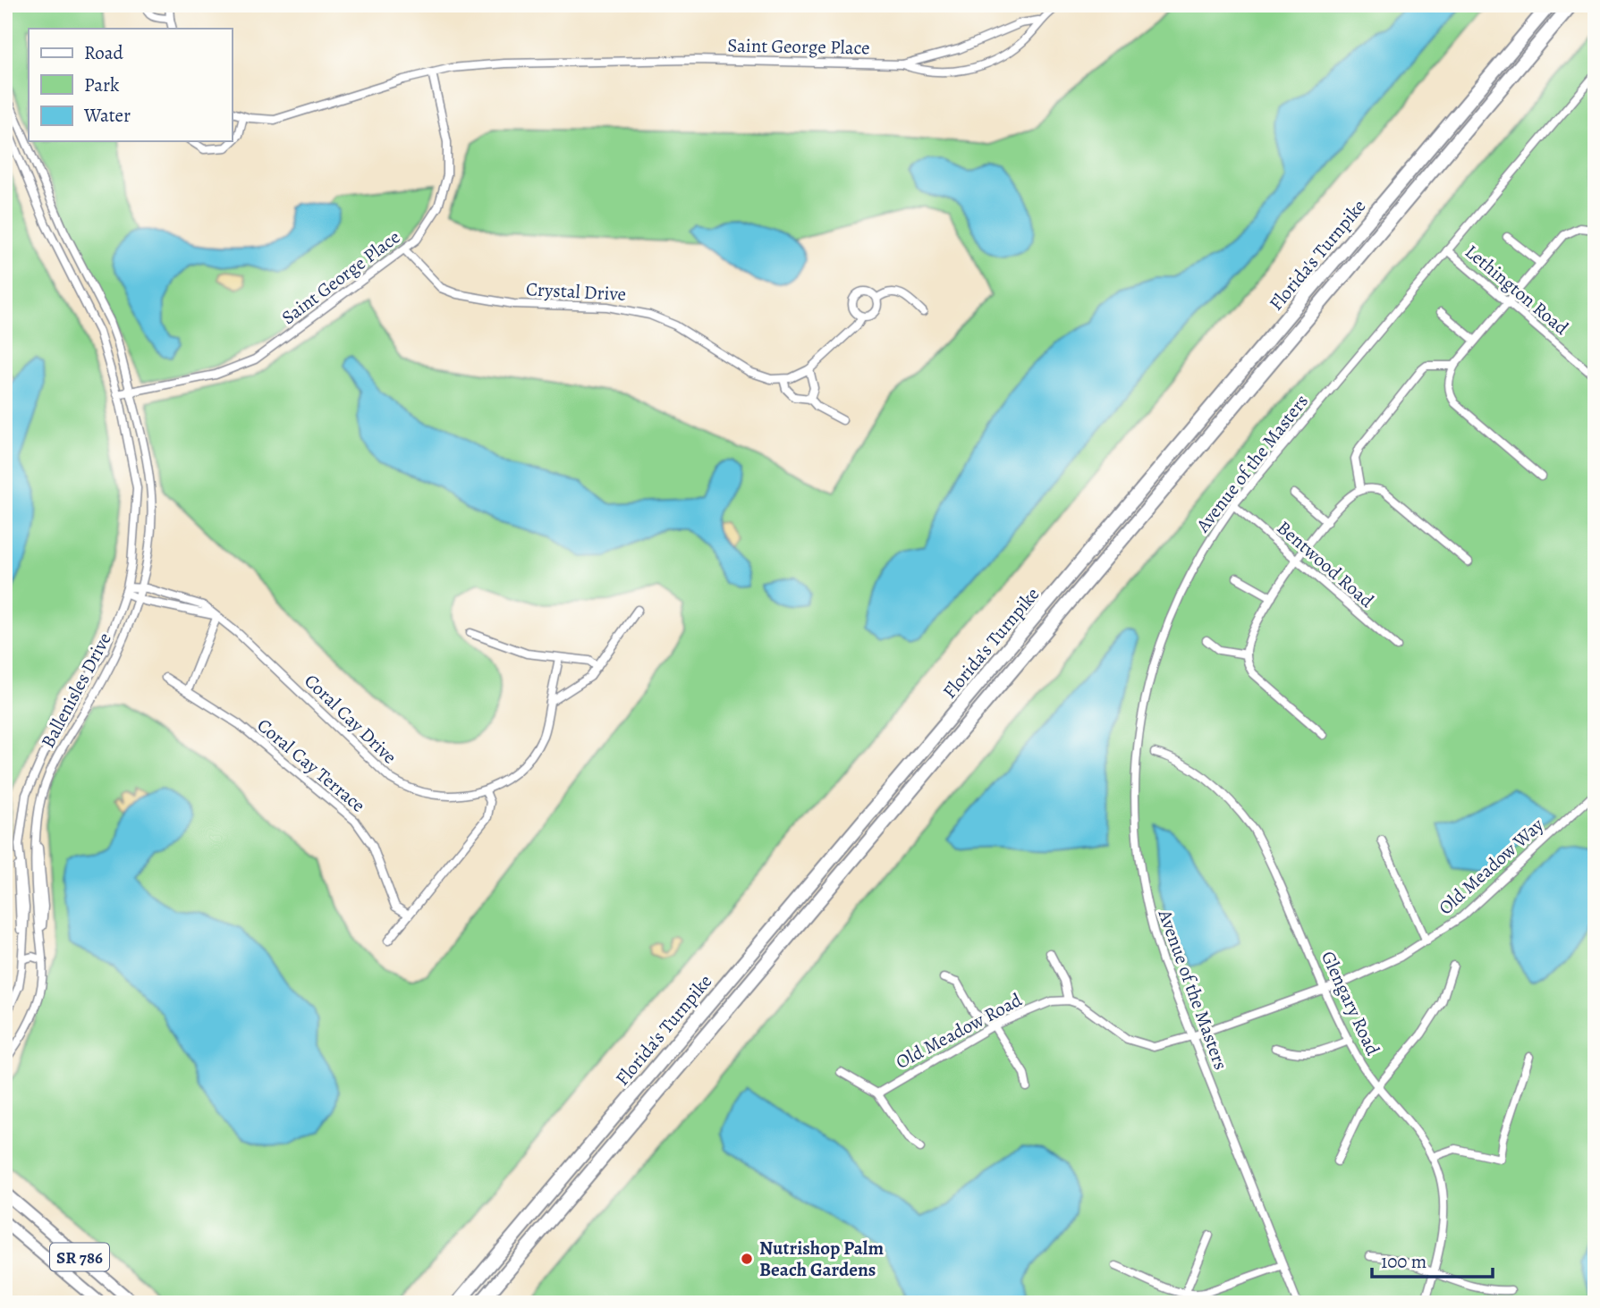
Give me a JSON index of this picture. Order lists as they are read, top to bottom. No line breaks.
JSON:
{"streets":{"highway":["Florida's Turnpike"],"main road":["SR 786"],"street":["Saint George Place","Lethington Road","Crystal Drive","Avenue of the Masters","Bentwood Road","Ballenisles Drive","Coral Cay Drive","Coral Cay Terrace","Old Meadow Way","Glengary Road","Old Meadow Road"]},"crossings":[["Saint George Place","Crystal Drive"],["Saint George Place","Ballenisles Drive"],["Lethington Road","Avenue of the Masters"],["Avenue of the Masters","Bentwood Road"],["Avenue of the Masters","Old Meadow Way"],["Ballenisles Drive","Coral Cay Drive"],["Old Meadow Way","Glengary Road"]],"places":["Nutrishop Palm Beach Gardens"],"legend":["Road","Park","Water"],"scale_bar":"100 m"}
